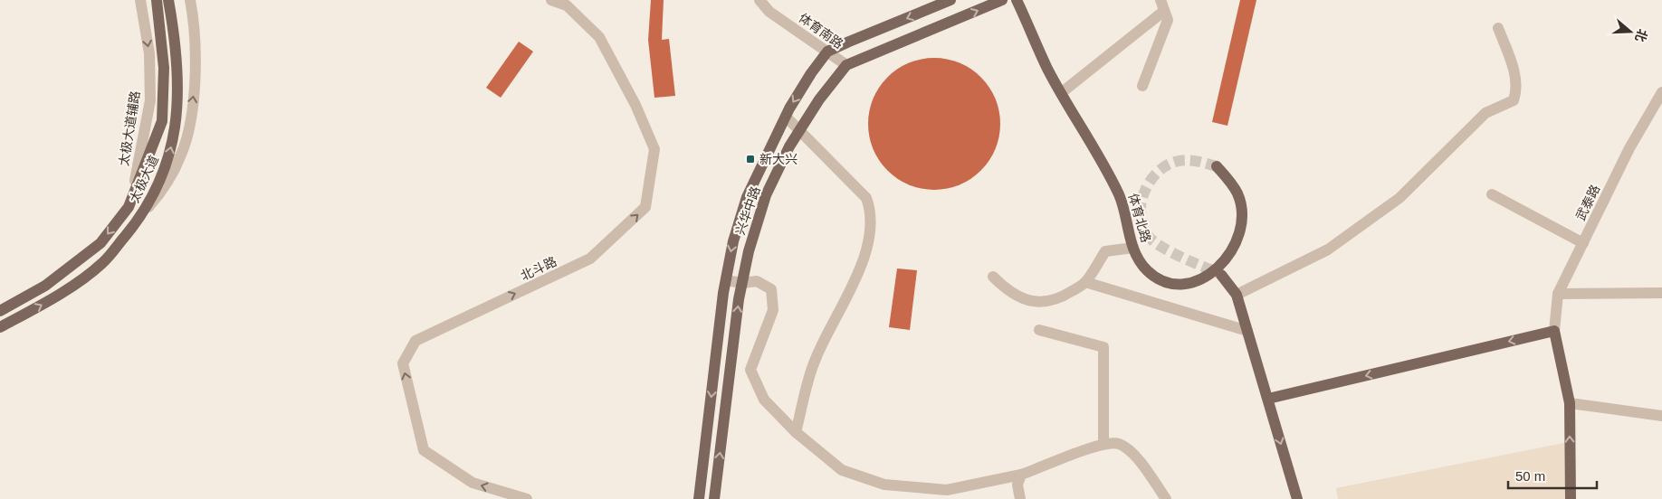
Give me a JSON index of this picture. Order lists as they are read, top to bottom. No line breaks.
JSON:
{"streets":{"main road":["太极大道","兴华中路","体育北路"],"street":["体育南路","太极大道辅路","武泰路","北斗路"]},"crossings":[["体育南路","兴华中路"],["太极大道辅路","太极大道"]],"one_way":["兴华中路"],"places":{"transit":["新大兴"]},"scale_bar":"50 m","north":"right"}
